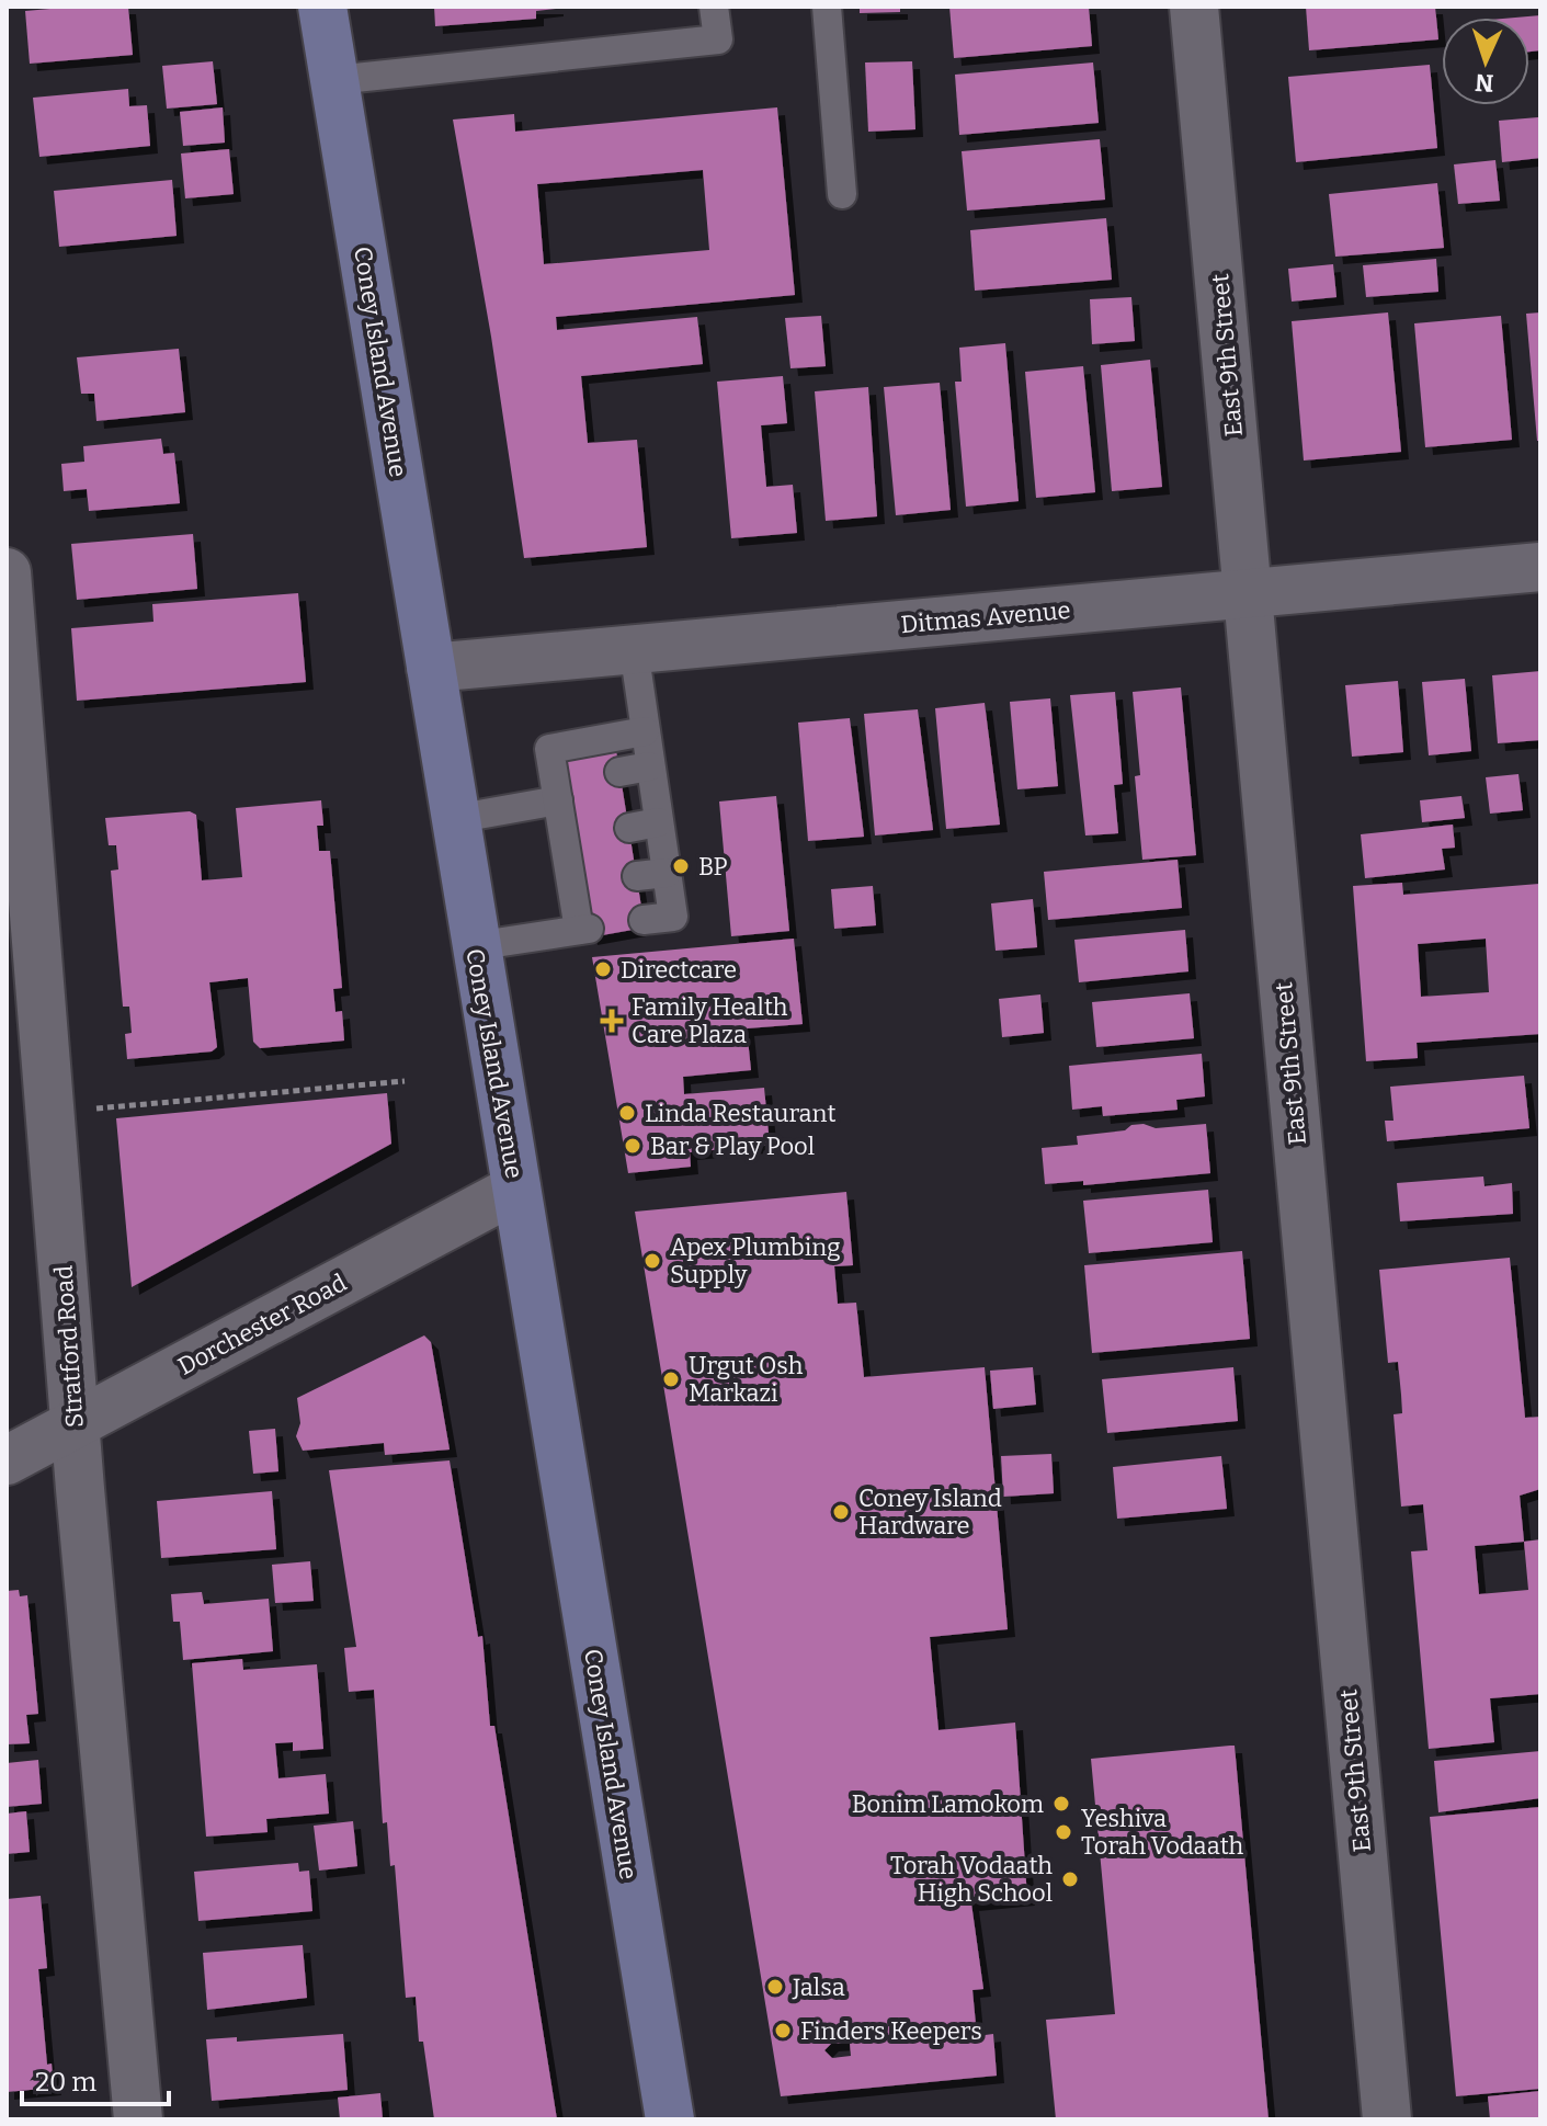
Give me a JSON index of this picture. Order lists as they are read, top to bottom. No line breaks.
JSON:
{"streets":{"main road":["Coney Island Avenue"],"street":["East 9th Street","Ditmas Avenue","Dorchester Road","Stratford Road"]},"crossings":[["East 9th Street","Ditmas Avenue"],["Coney Island Avenue","Ditmas Avenue"],["Coney Island Avenue","Dorchester Road"],["Dorchester Road","Stratford Road"]],"places":{"other":["BP","Directcare","Linda Restaurant","Bar & Play Pool","Apex Plumbing Supply","Urgut Osh Markazi","Coney Island Hardware","Bonim Lamokom","Yeshiva Torah Vodaath","Torah Vodaath High School","Jalsa","Finders Keepers"],"health":["Family Health Care Plaza"]},"scale_bar":"20 m","north":"bottom"}
